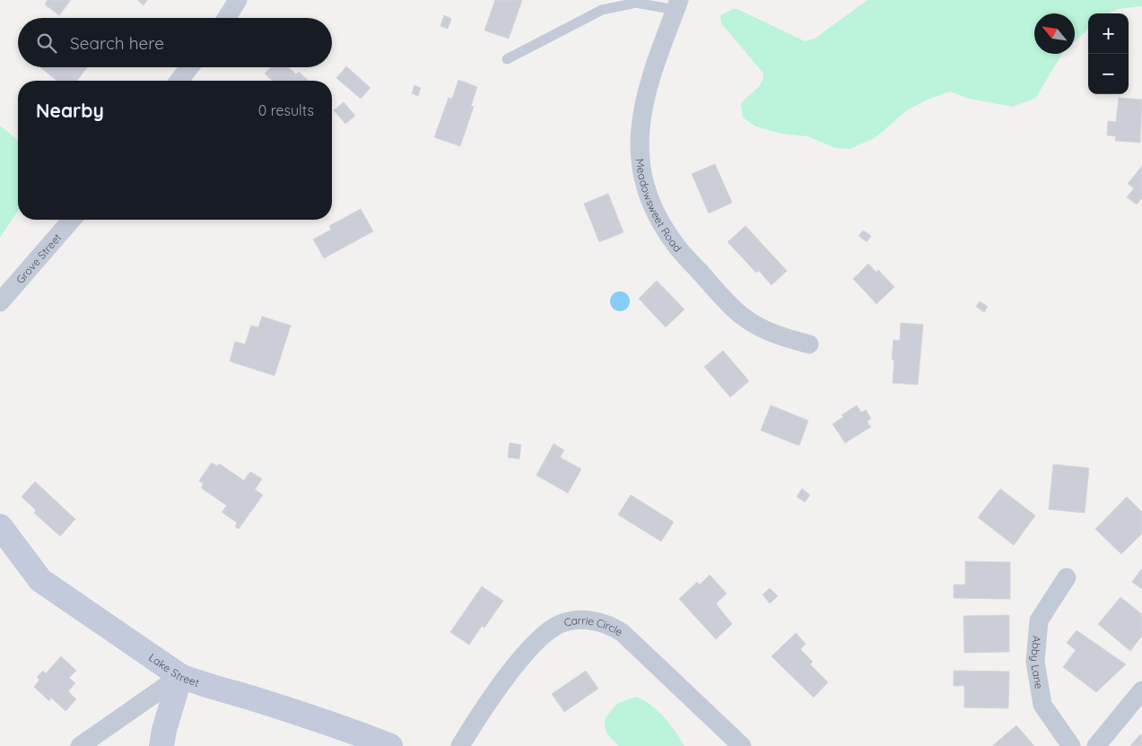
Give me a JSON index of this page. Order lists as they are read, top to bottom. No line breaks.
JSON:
{"streets":{"main road":["Lake Street"],"street":["Meadowsweet Road","Grove Street","Carrie Circle","Abby Lane"]},"north":"top left","page":{"map_buttons":["+","−"],"search":"Search here","heading":["Nearby","0 results"]}}
